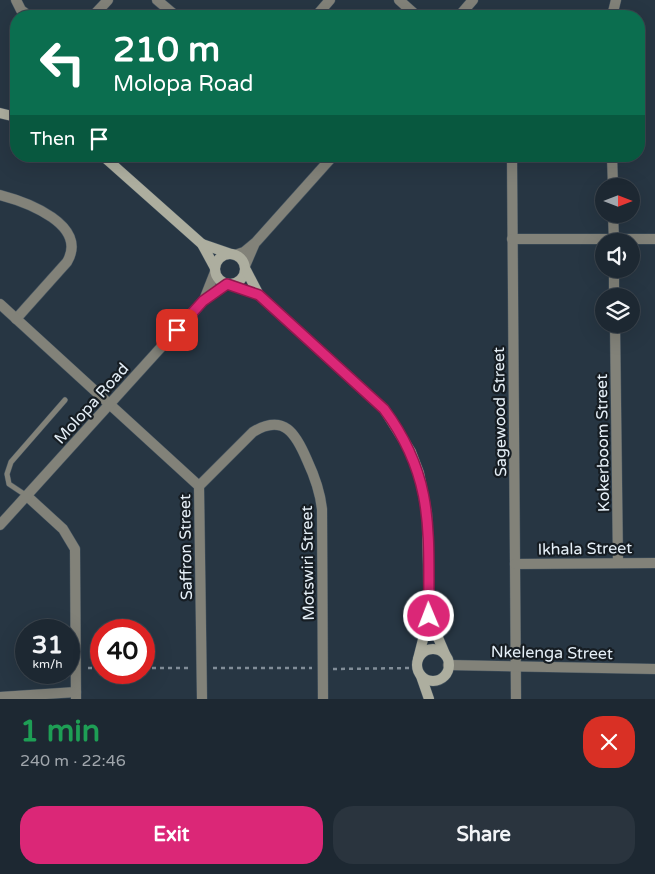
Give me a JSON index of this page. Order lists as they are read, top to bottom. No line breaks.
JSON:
{"streets":{"street":["Molopa Road","Sagewood Street","Kokerboom Street","Saffron Street","Ikhala Street","Motswiri Street","Nkelenga Street"]},"crossings":[["Molopa Road","Saffron Street"],["Sagewood Street","Ikhala Street"],["Sagewood Street","Nkelenga Street"],["Kokerboom Street","Ikhala Street"],["Saffron Street","Motswiri Street"]],"north":"right","page":{"turn":["210 m","Molopa Road"],"then":"Then","speed":"31 km/h","limit":"40","heading":["1 min","240 m · 22:46"],"buttons":["Exit","Share"]}}
